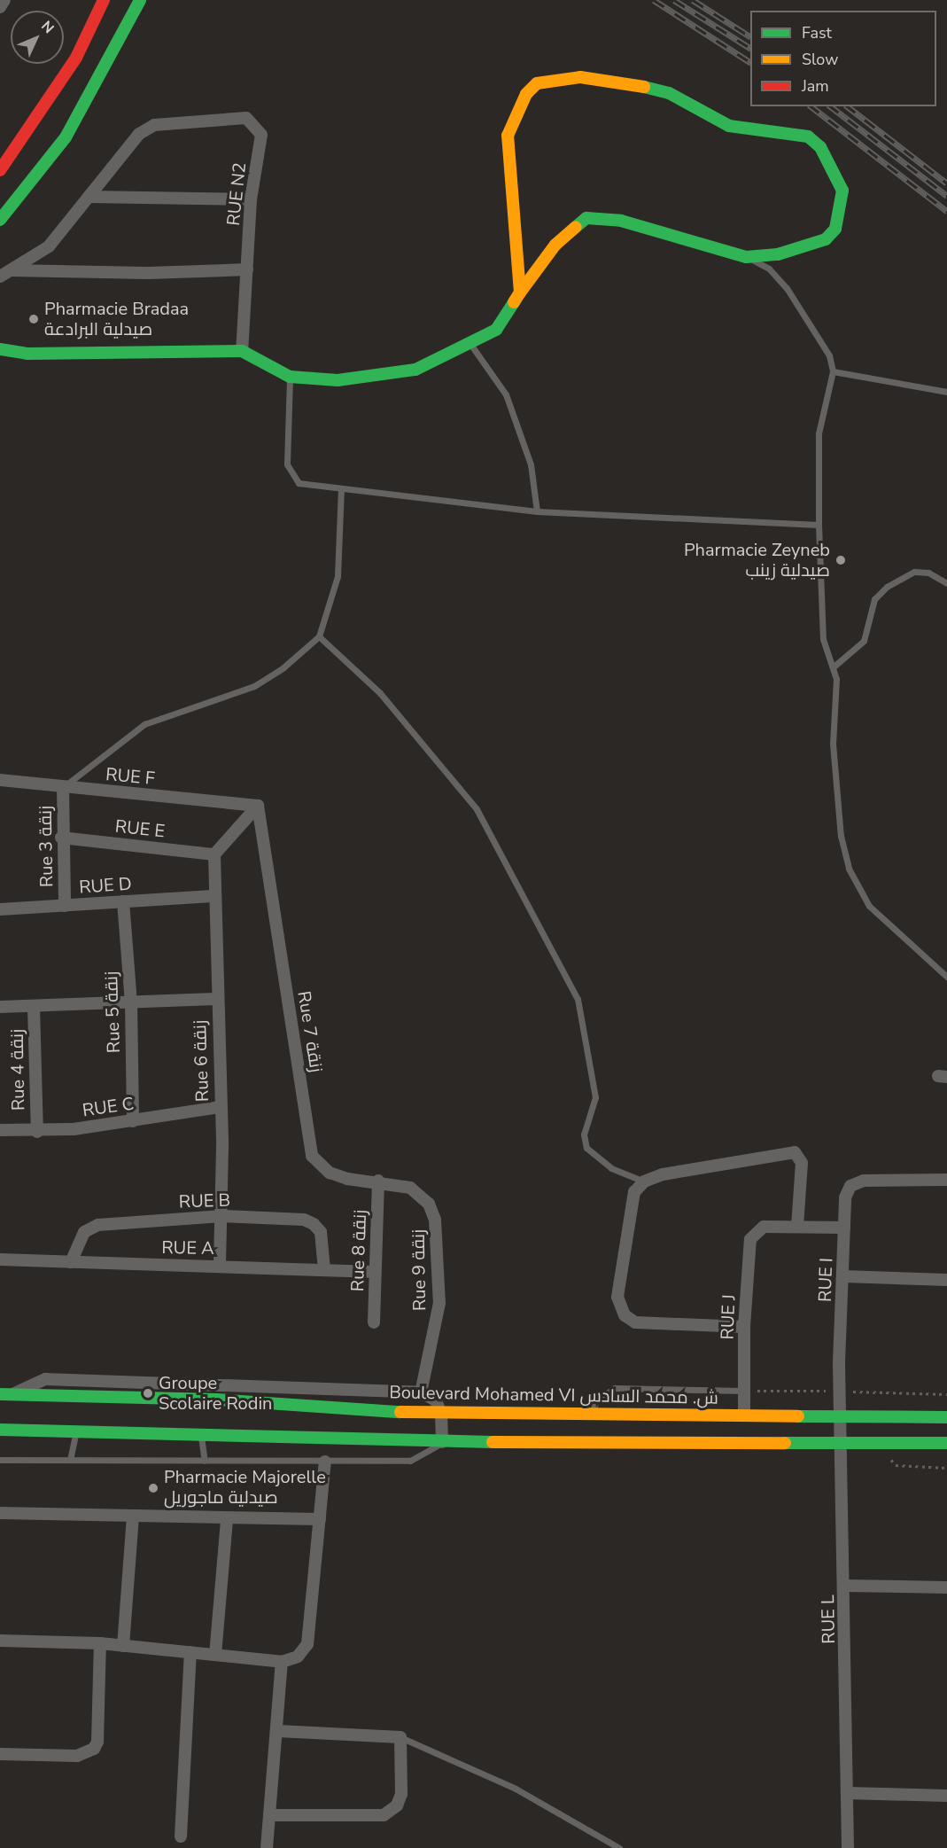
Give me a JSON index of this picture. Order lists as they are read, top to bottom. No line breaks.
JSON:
{"streets":{"main road":["Boulevard Mohamed VI ش. محمد السادس"],"street":["RUE N2","RUE F","RUE E","Rue 3 زنقة","RUE D","Rue 5 زنقة","Rue 7 زنقة","Rue 6 زنقة","Rue 4 زنقة","RUE C","RUE B","RUE A","Rue 8 زنقة","Rue 9 زنقة","RUE I","RUE J","RUE L"]},"crossings":[["RUE F","Rue 3 زنقة"],["RUE F","Rue 7 زنقة"],["RUE E","Rue 3 زنقة"],["RUE E","Rue 6 زنقة"],["Rue 3 زنقة","RUE D"],["RUE D","Rue 5 زنقة"],["RUE D","Rue 6 زنقة"],["Rue 5 زنقة","RUE C"],["Rue 7 زنقة","Rue 8 زنقة"],["Rue 7 زنقة","Rue 9 زنقة"],["Rue 6 زنقة","RUE C"],["Rue 6 زنقة","RUE B"],["Rue 6 زنقة","RUE A"],["Rue 4 زنقة","RUE C"],["RUE B","RUE A"],["RUE A","Rue 8 زنقة"],["RUE I","RUE L"],["RUE J","Boulevard Mohamed VI ش. محمد السادس"],["Boulevard Mohamed VI ش. محمد السادس","RUE L"]],"places":["Pharmacie Bradaa صيدلية البرادعة","Pharmacie Zeyneb صيدلية زينب","Groupe Scolaire Rodin","Pharmacie Majorelle صيدلية ماجوريل"],"legend":["Fast","Slow","Jam"],"north":"top right"}
